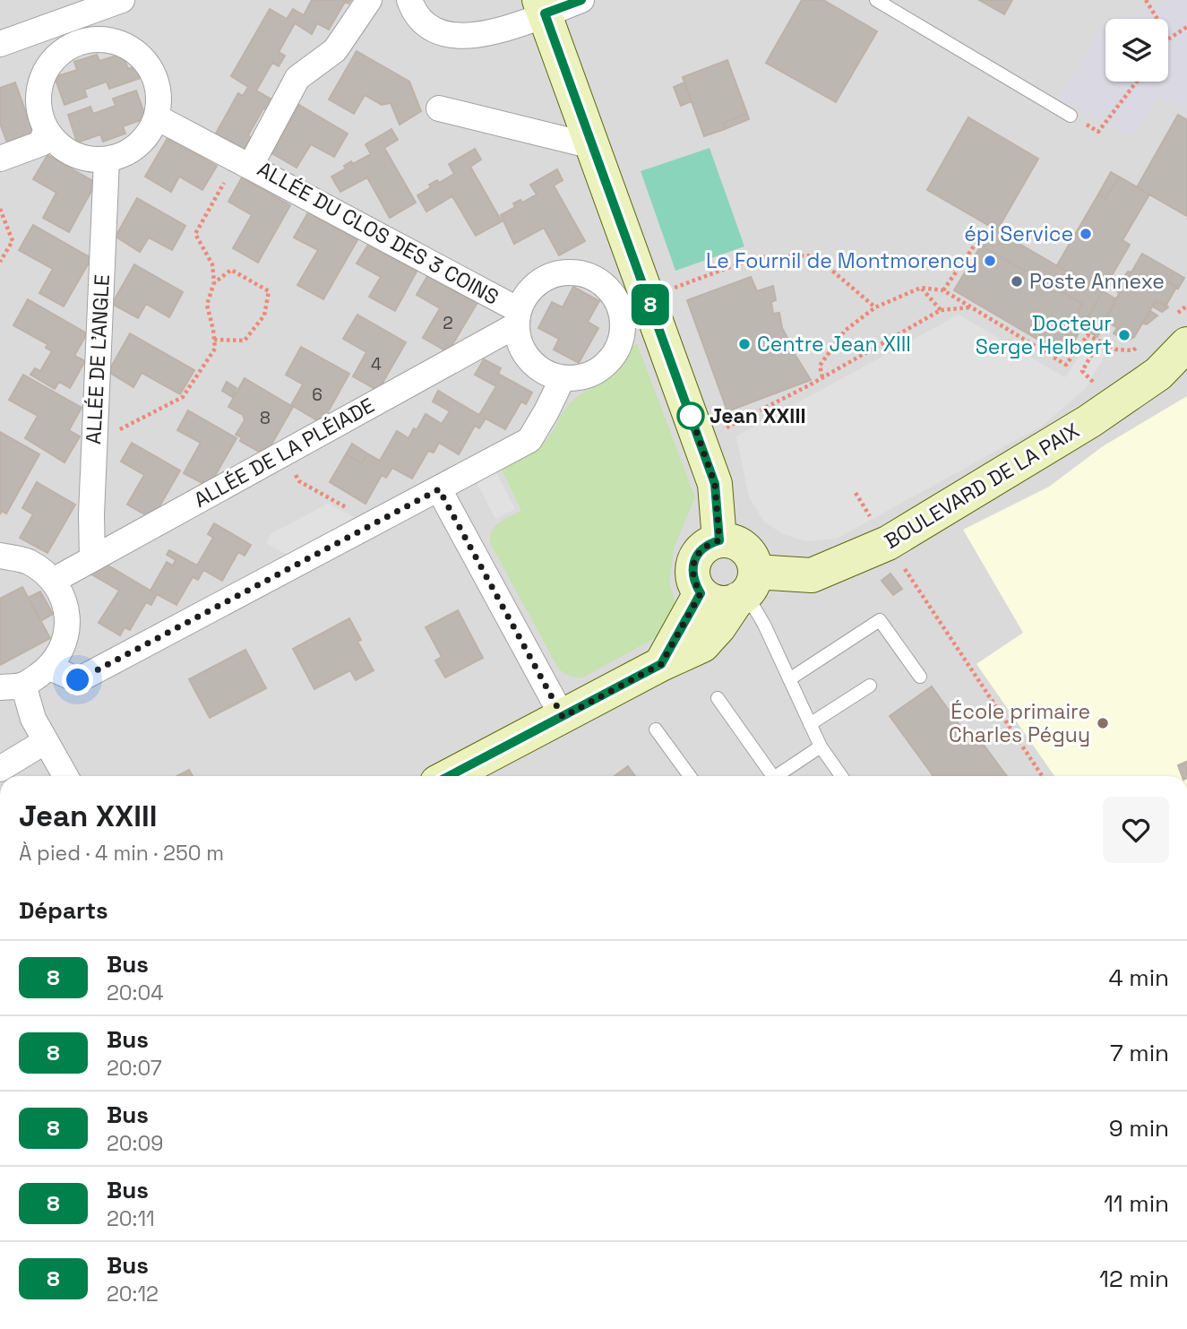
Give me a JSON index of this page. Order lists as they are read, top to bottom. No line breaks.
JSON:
{"streets":{"street":["ALLÉE DU CLOS DES 3 COINS","ALLÉE DE L'ANGLE","ALLÉE DE LA PLÉIADE","BOULEVARD DE LA PAIX"]},"crossings":[["ALLÉE DU CLOS DES 3 COINS","ALLÉE DE LA PLÉIADE"],["ALLÉE DE L'ANGLE","ALLÉE DE LA PLÉIADE"]],"places":["épi Service","Le Fournil de Montmorency","Poste Annexe","Docteur Serge Helbert","Centre Jean XIII","Jean XXIII","École primaire Charles Péguy"],"lines":["bus line 8"],"house_numbers":["2","4","6","8"],"page":{"on_map":"8","heading":[["Jean XXIII","À pied · 4 min · 250 m"],"Départs"],"list":[{"mark":"8","name":"Bus","note":"20:04","value":"4 min"},{"mark":"8","name":"Bus","note":"20:07","value":"7 min"},{"mark":"8","name":"Bus","note":"20:09","value":"9 min"},{"mark":"8","name":"Bus","note":"20:11","value":"11 min"},{"mark":"8","name":"Bus","note":"20:12","value":"12 min"}]}}
